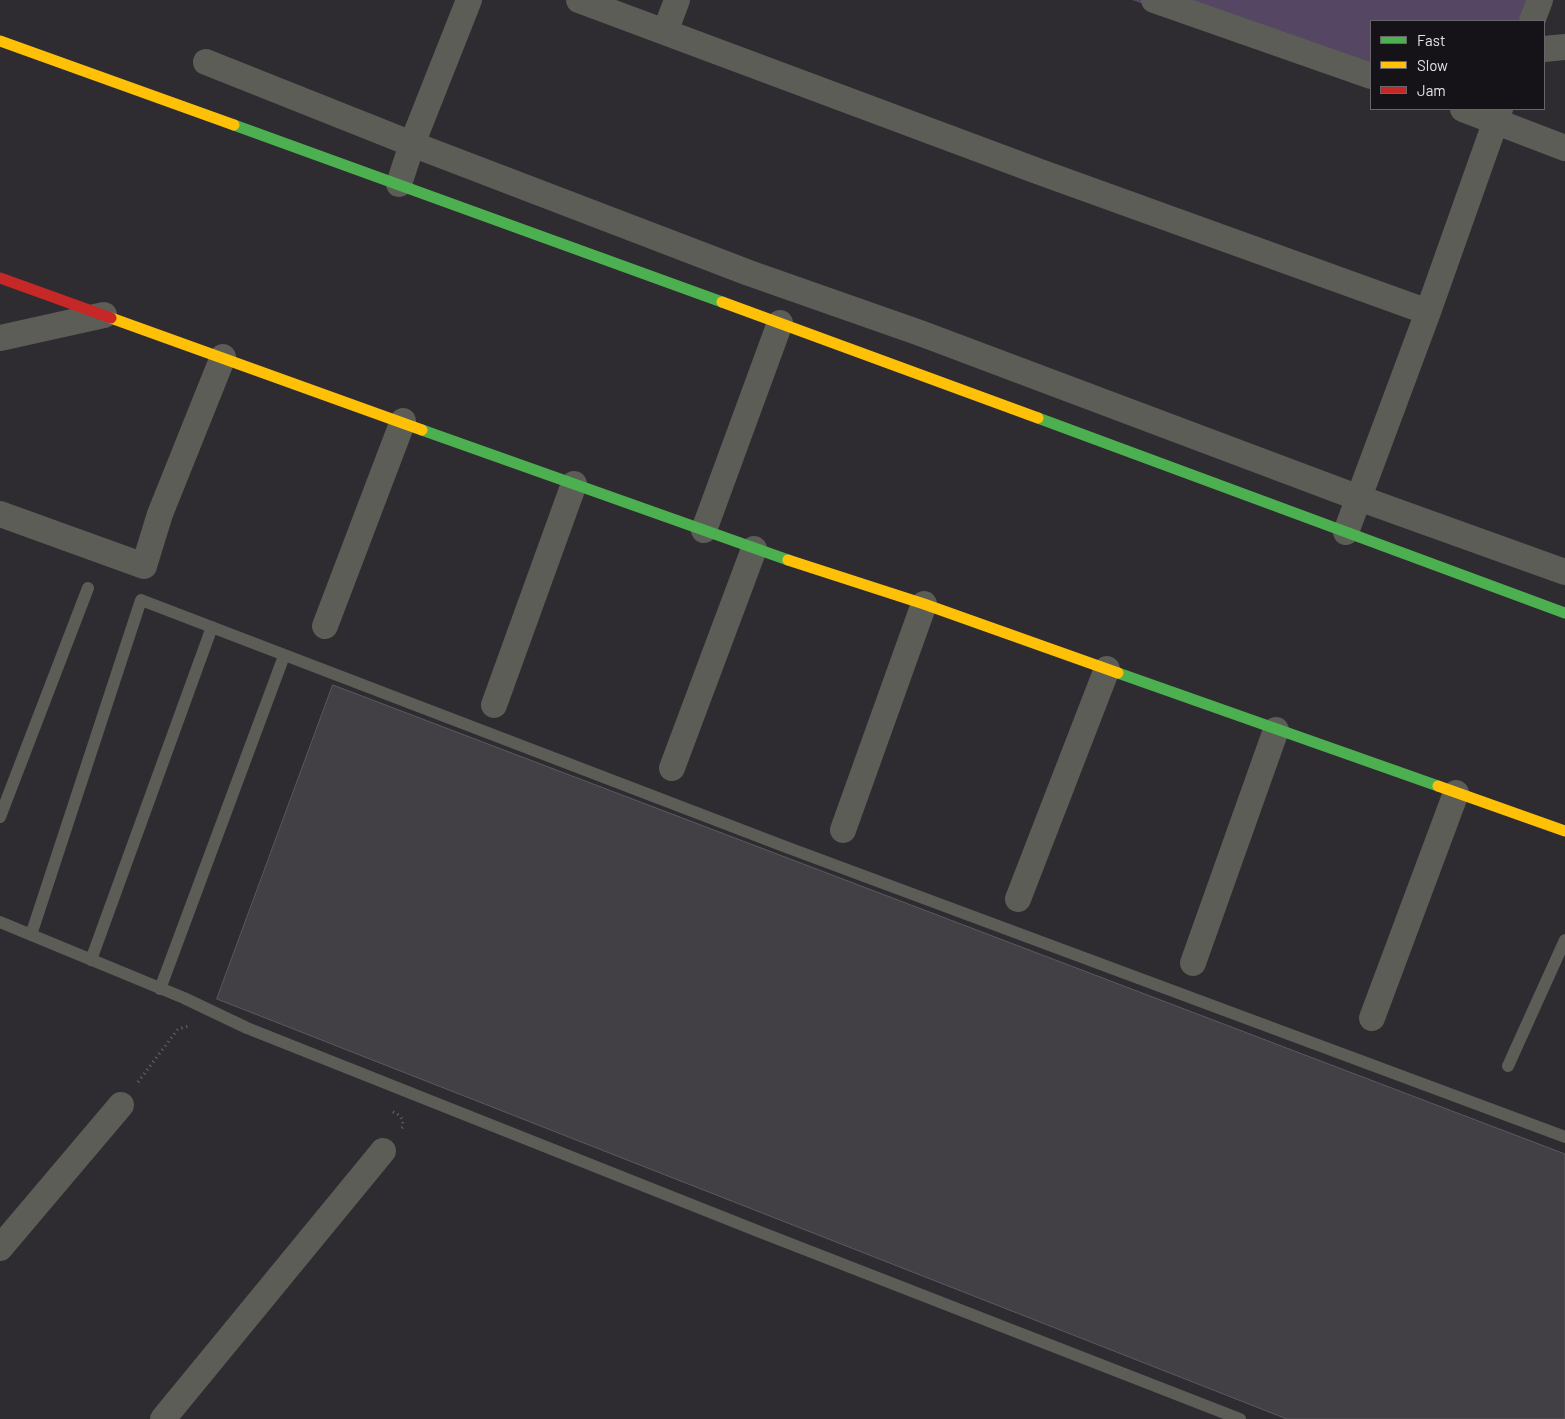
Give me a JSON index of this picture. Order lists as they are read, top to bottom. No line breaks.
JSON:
{"legend":["Fast","Slow","Jam"]}
